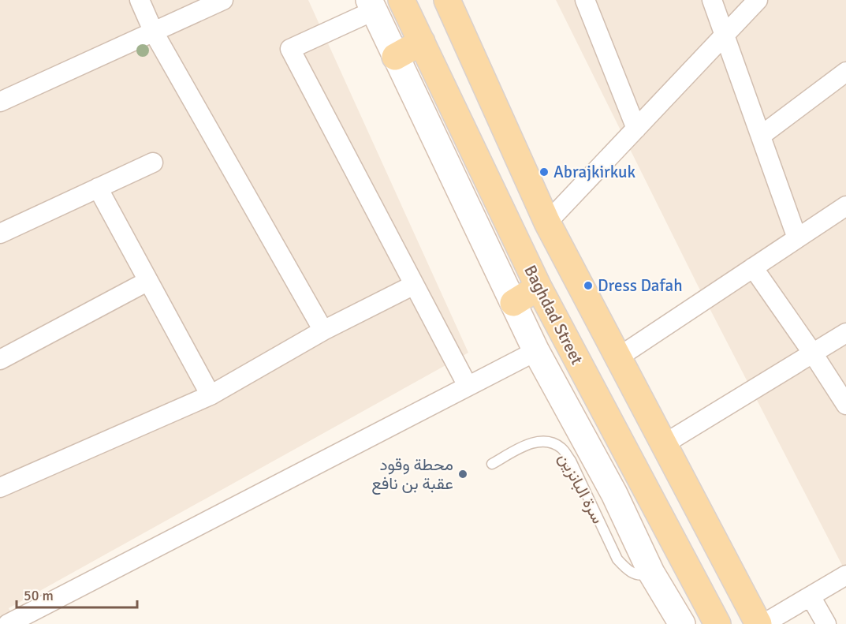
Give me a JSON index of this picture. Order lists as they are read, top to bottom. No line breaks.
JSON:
{"streets":{"main road":["Baghdad Street","سرة البانزين"]},"places":["Abrajkirkuk","Dress Dafah","محطة وقود عقبة بن نافع"],"scale_bar":"50 m"}
